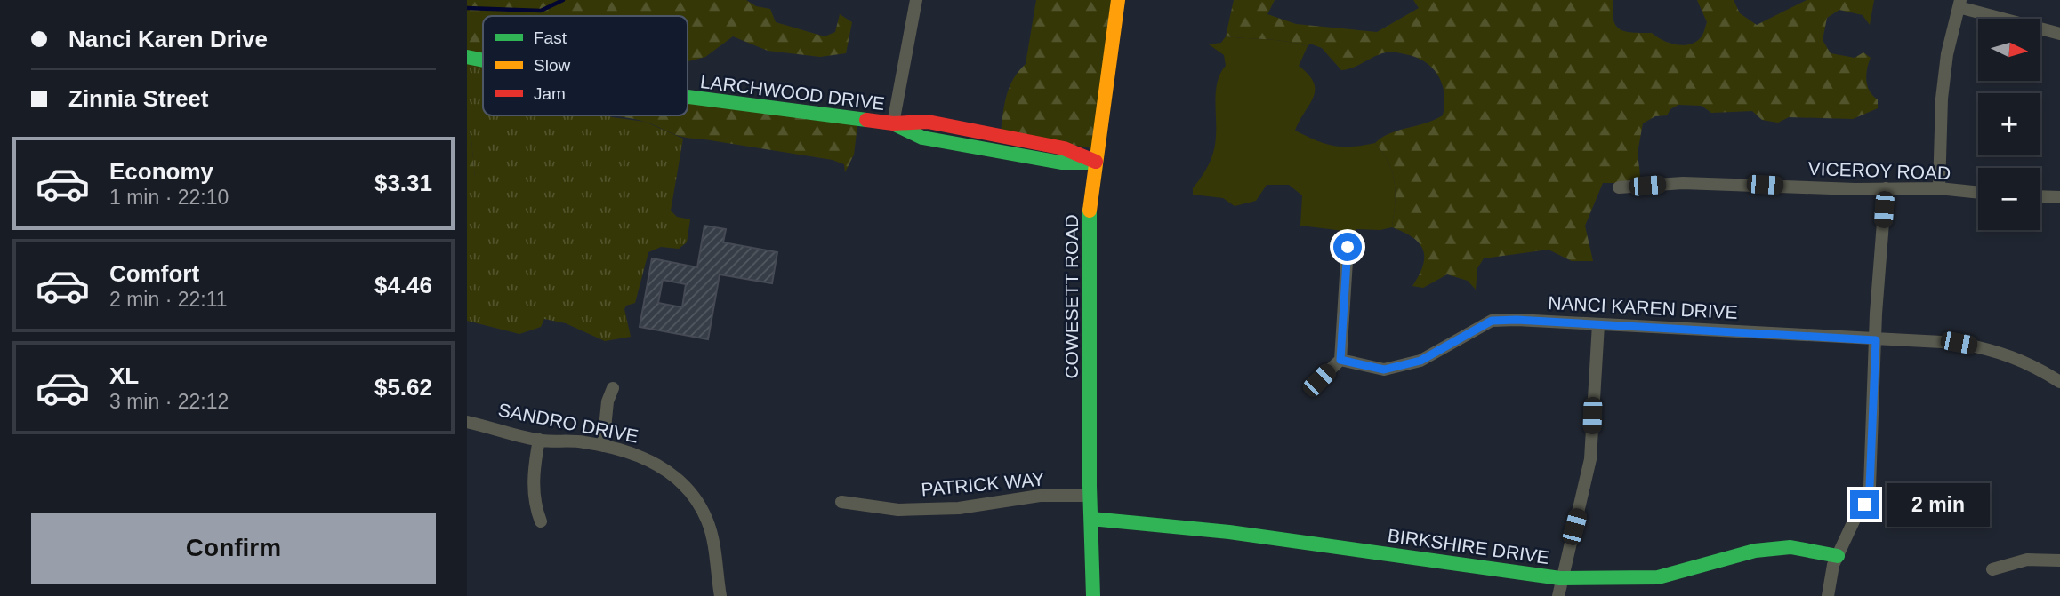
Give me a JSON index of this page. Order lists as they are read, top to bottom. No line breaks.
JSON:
{"streets":{"street":["LARCHWOOD DRIVE","VICEROY ROAD","COWESETT ROAD","NANCI KAREN DRIVE","SANDRO DRIVE","PATRICK WAY","BIRKSHIRE DRIVE"]},"crossings":[["LARCHWOOD DRIVE","COWESETT ROAD"],["COWESETT ROAD","PATRICK WAY"],["COWESETT ROAD","BIRKSHIRE DRIVE"]],"legend":["Fast","Slow","Jam"],"north":"right","page":{"banner":["Nanci Karen Drive","Zinnia Street"],"map_buttons":["+","−"],"list":[{"name":"Economy","note":"1 min · 22:10","value":"$3.31"},{"name":"Comfort","note":"2 min · 22:11","value":"$4.46"},{"name":"XL","note":"3 min · 22:12","value":"$5.62"}],"bubble":"2 min","buttons":"Confirm"}}
